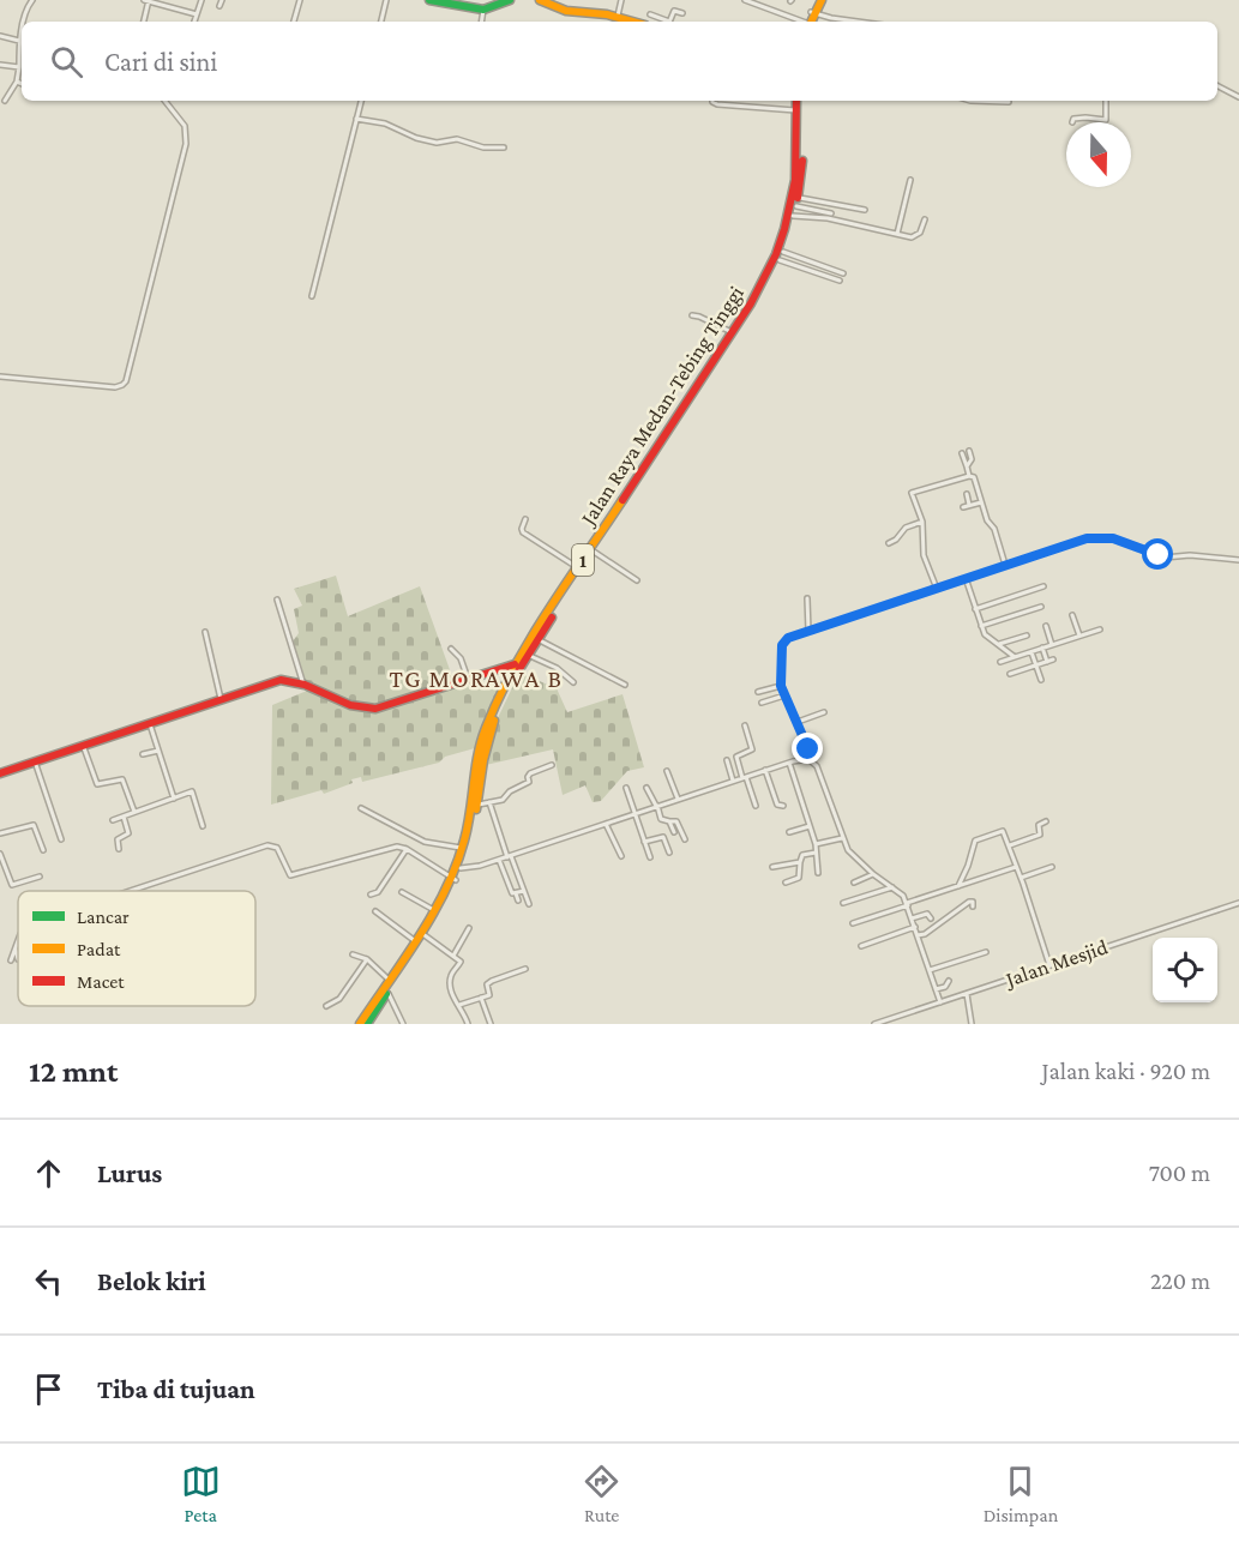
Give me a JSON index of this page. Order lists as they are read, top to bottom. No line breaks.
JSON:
{"streets":{"main road":["Jalan Raya Medan-Tebing Tinggi","1"],"street":["Jalan Mesjid"]},"districts":["TG MORAWA B"],"legend":["Lancar","Padat","Macet"],"north":"bottom","page":{"search":"Cari di sini","heading":["12 mnt","Jalan kaki · 920 m"],"list":[["Lurus","700 m"],["Belok kiri","220 m"],"Tiba di tujuan"],"nav":["Peta","Rute","Disimpan"]}}
